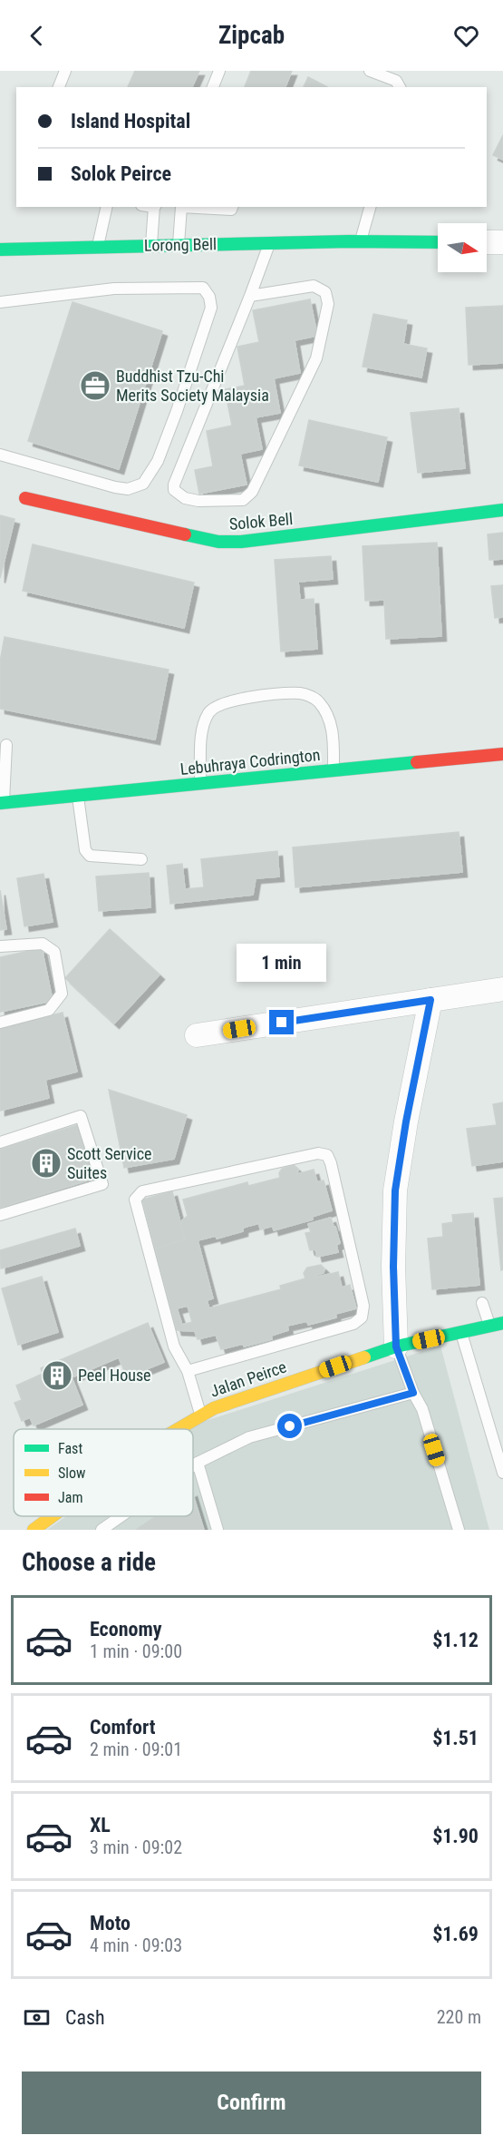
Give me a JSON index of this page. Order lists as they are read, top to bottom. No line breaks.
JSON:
{"streets":{"street":["Lorong Bell","Solok Bell","Lebuhraya Codrington","Jalan Peirce"]},"places":{"office":["Buddhist Tzu-Chi Merits Society Malaysia"],"building":["Scott Service Suites","Peel House"]},"legend":["Fast","Slow","Jam"],"north":"right","page":{"header":"Zipcab","banner":["Island Hospital","Solok Peirce"],"bubble":"1 min","heading":"Choose a ride","list":[{"name":"Economy","note":"1 min · 09:00","value":"$1.12"},{"name":"Comfort","note":"2 min · 09:01","value":"$1.51"},{"name":"XL","note":"3 min · 09:02","value":"$1.90"},{"name":"Moto","note":"4 min · 09:03","value":"$1.69"}],"pay":["Cash","220 m"],"buttons":"Confirm"}}
